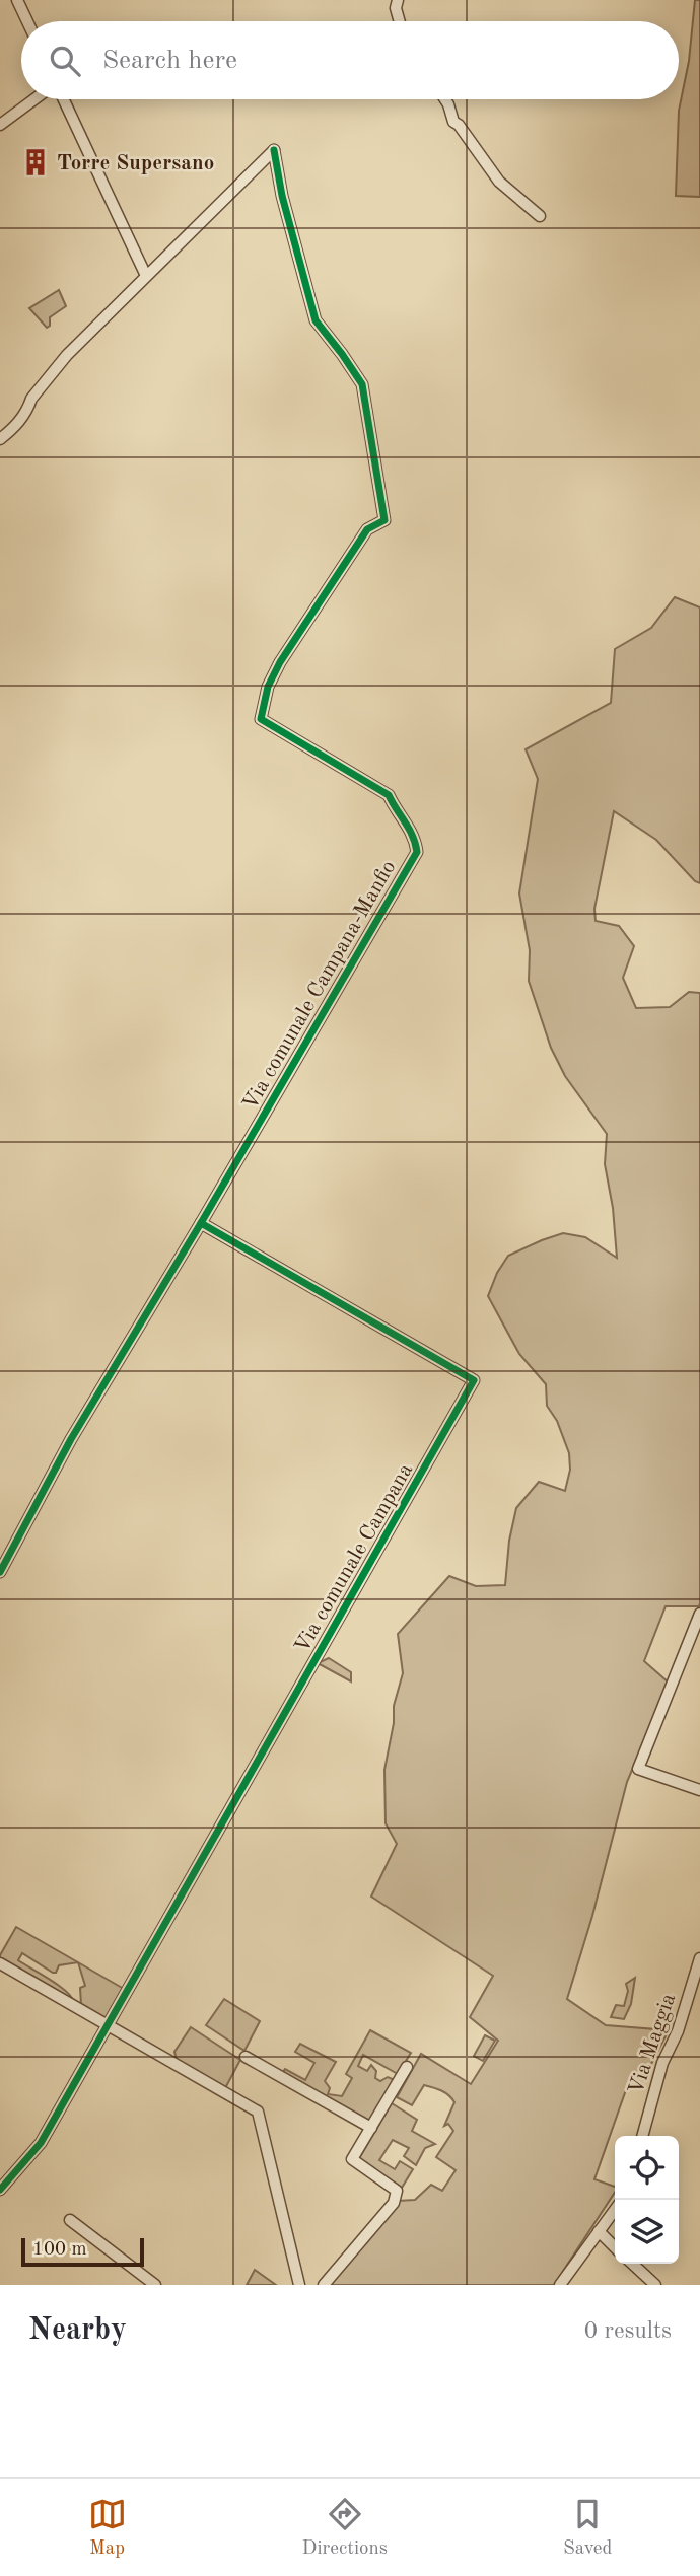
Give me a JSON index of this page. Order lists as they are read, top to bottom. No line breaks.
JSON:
{"streets":{"street":["Via comunale Campana-Manfio","Via comunale Campana","Via Maggia"]},"crossings":[["Via comunale Campana-Manfio","Via comunale Campana"]],"places":{"building":["Torre Supersano"]},"scale_bar":"100 m","page":{"search":"Search here","scale":"100 m","heading":["Nearby","0 results"],"nav":["Map","Directions","Saved"]}}
